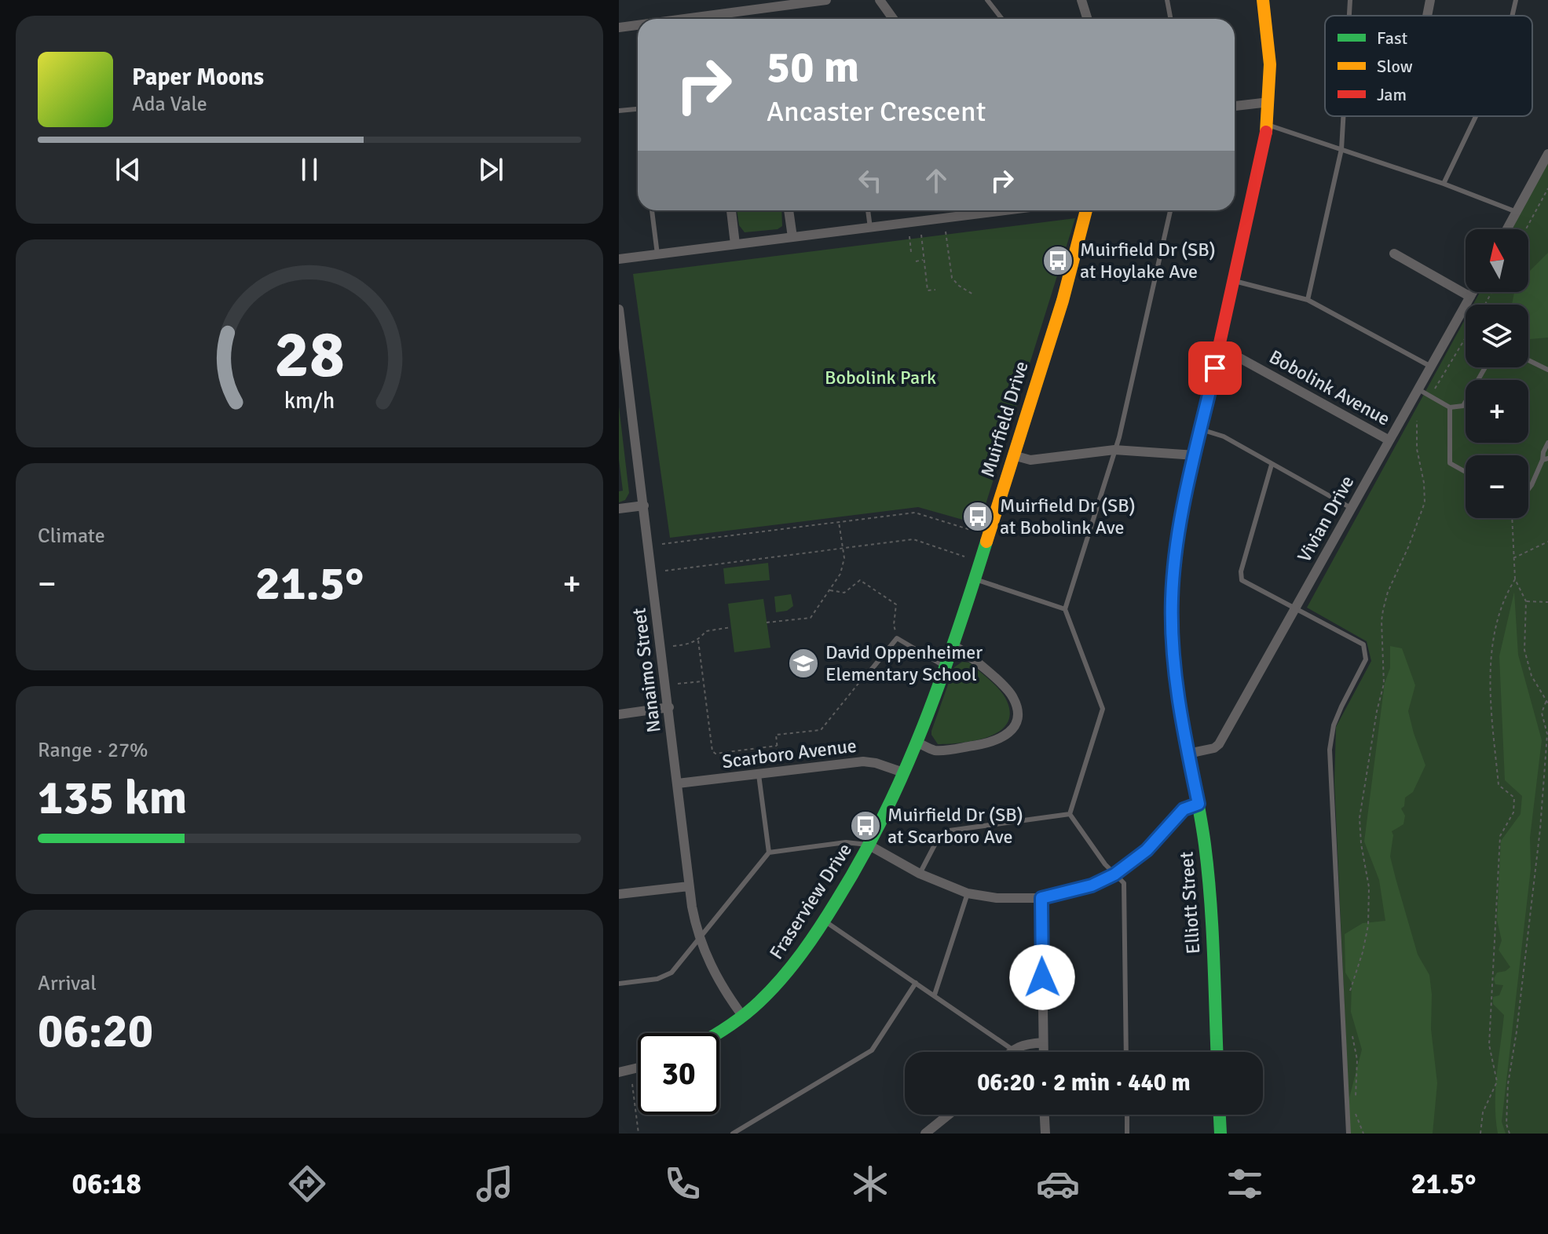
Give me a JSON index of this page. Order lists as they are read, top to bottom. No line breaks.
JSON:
{"streets":{"street":["Bobolink Avenue","Muirfield Drive","Vivian Drive","Nanaimo Street","Scarboro Avenue","Fraserview Drive","Elliott Street"]},"crossings":[["Bobolink Avenue","Vivian Drive"],["Bobolink Avenue","Elliott Street"],["Muirfield Drive","Scarboro Avenue"],["Muirfield Drive","Fraserview Drive"],["Vivian Drive","Elliott Street"],["Nanaimo Street","Scarboro Avenue"],["Nanaimo Street","Fraserview Drive"]],"parks":["Bobolink Park"],"places":{"bus stop":["Muirfield Dr (SB) at Hoylake Ave","Muirfield Dr (SB) at Bobolink Ave","Muirfield Dr (SB) at Scarboro Ave"],"school or university":["David Oppenheimer Elementary School"]},"legend":["Fast","Slow","Jam"],"north":"top","page":{"turn":["50 m","Ancaster Crescent"],"song":["Paper Moons","Ada Vale"],"map_buttons":["+","−"],"tile":["Climate",["Range · 27%","135 km"],["Arrival","06:20"]],"heat":["−","21.5°","+"],"limit":"30","trip":"06:20 · 2 min · 440 m","tabs":["06:18","21.5°"],"gauge":["28","km/h"]}}
